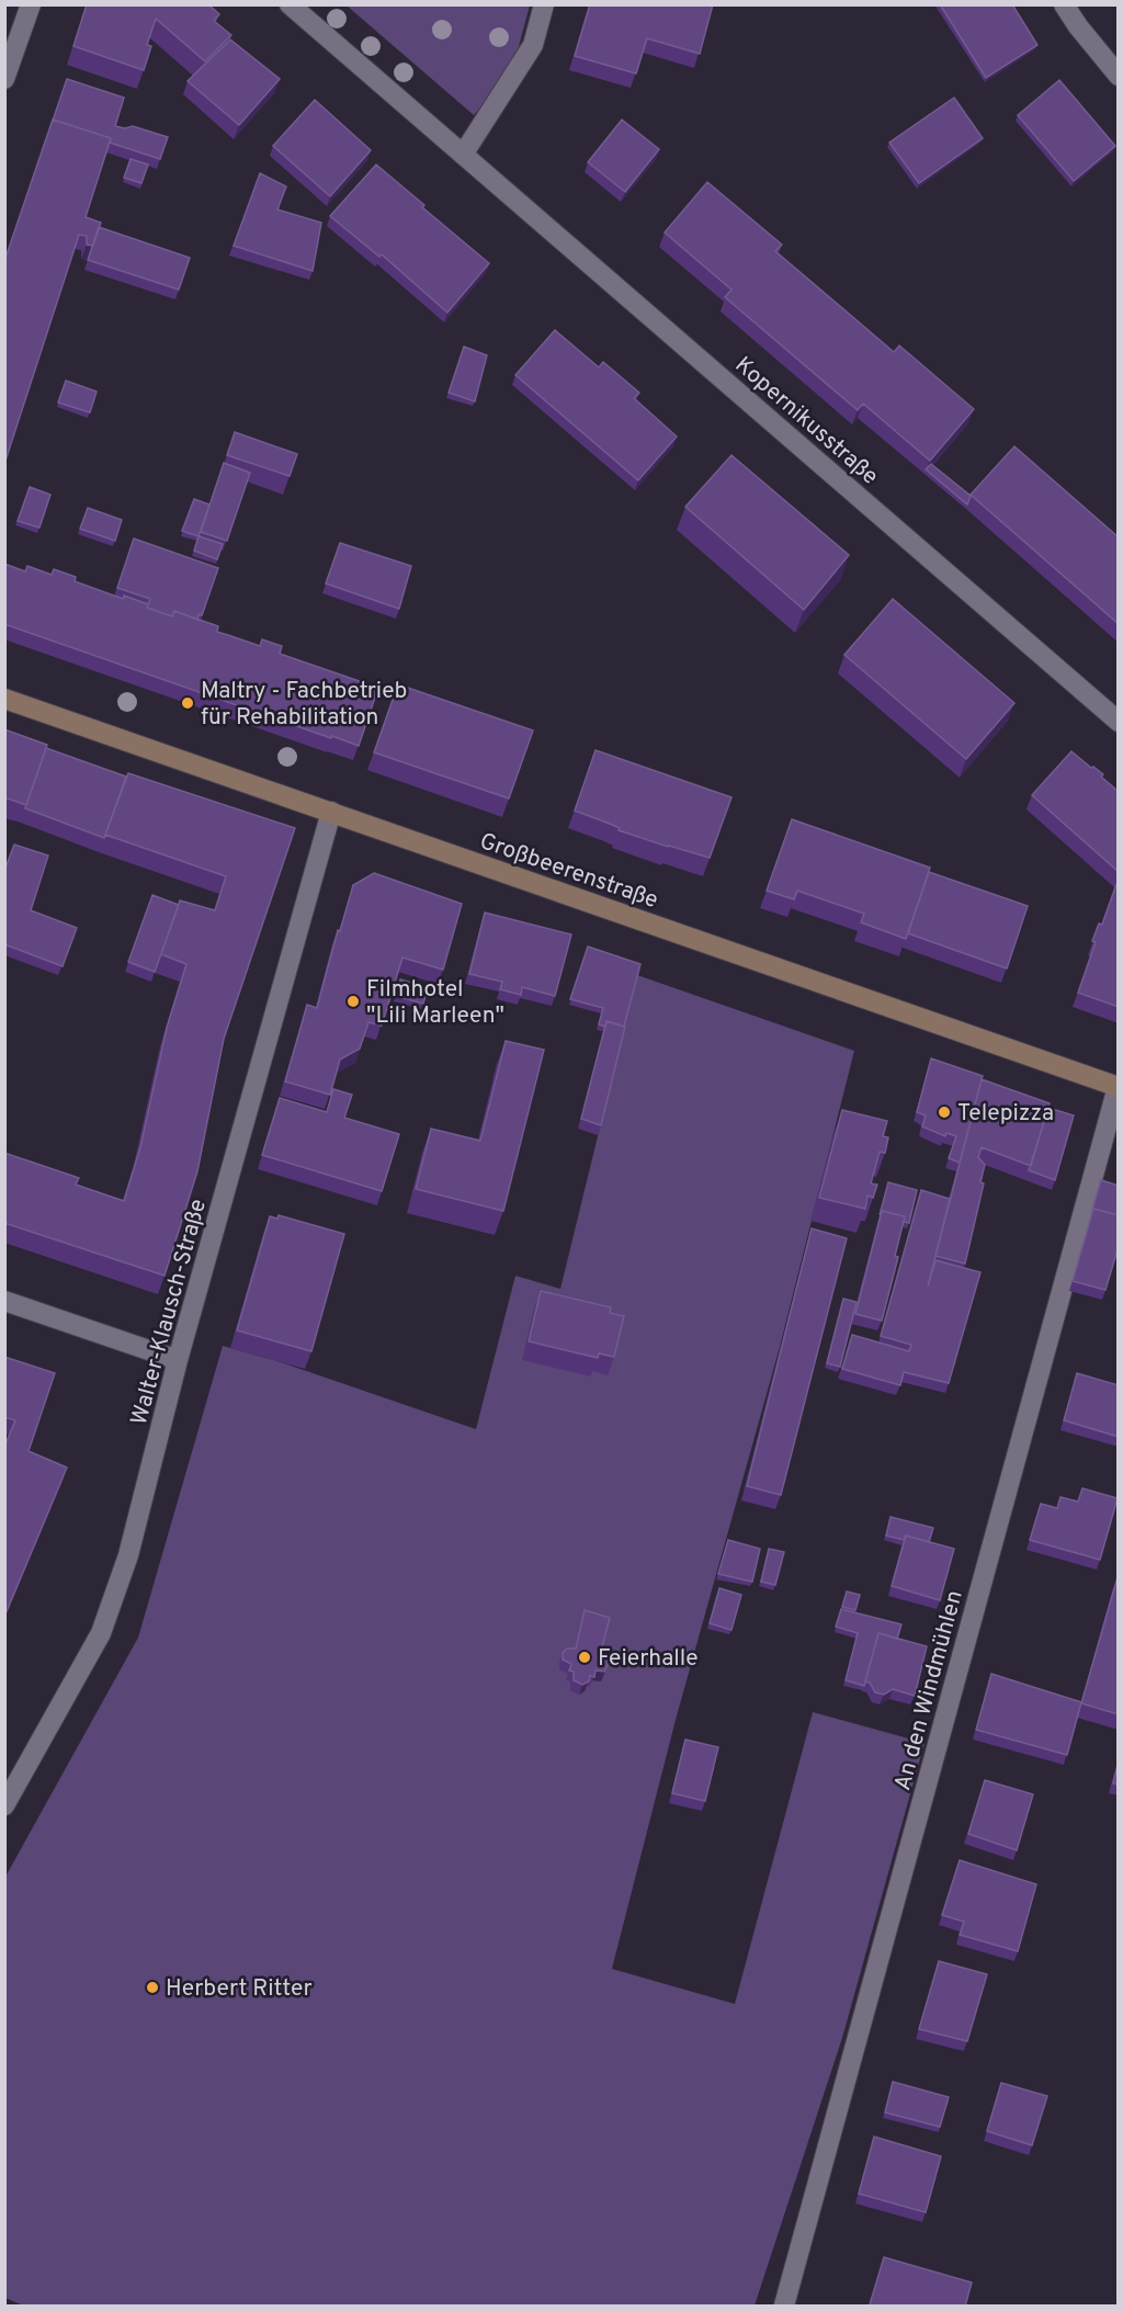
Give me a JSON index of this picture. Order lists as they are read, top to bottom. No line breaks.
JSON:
{"streets":{"street":["Kopernikusstraße","Großbeerenstraße","Walter-Klausch-Straße","An den Windmühlen"]},"crossings":[["Großbeerenstraße","Walter-Klausch-Straße"],["Großbeerenstraße","An den Windmühlen"]],"places":["Maltry - Fachbetrieb für Rehabilitation","Filmhotel \"Lili Marleen\"","Telepizza","Feierhalle","Herbert Ritter"]}
